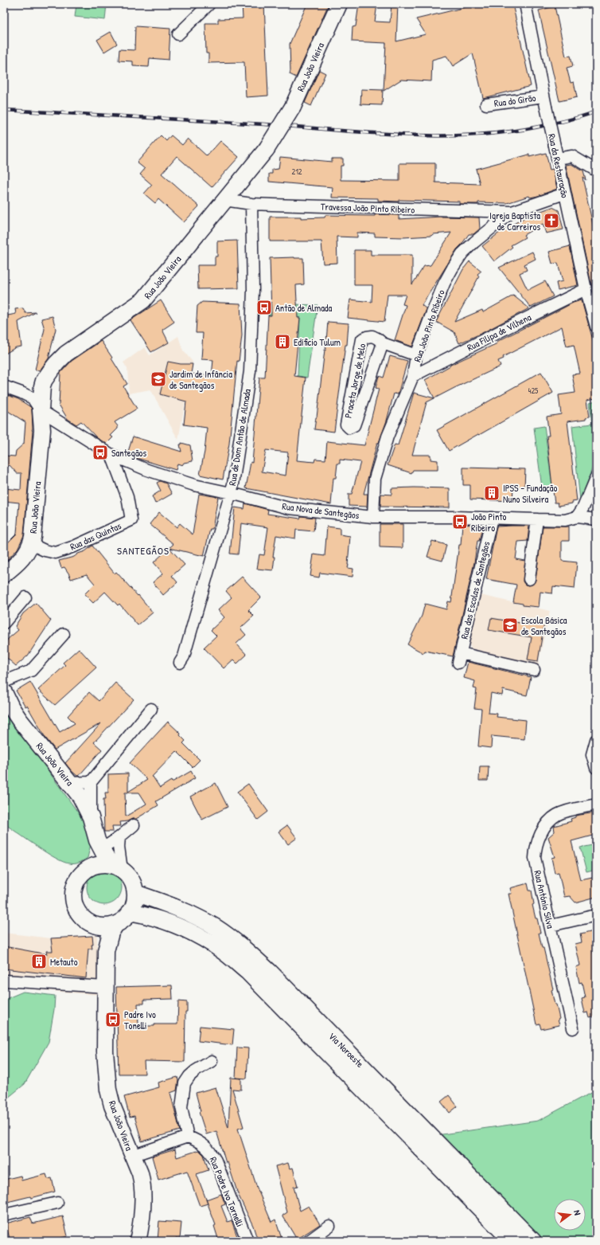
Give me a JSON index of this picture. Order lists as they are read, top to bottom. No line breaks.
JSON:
{"streets":{"street":["Rua João Vieira","Rua do Girão","Rua da Restauração","Travessa João Pinto Ribeiro","Rua João Pinto Ribeiro","Rua Filipa de Vilhena","Praceta Jorge de Melo","Rua de Dom Antão de Almada","Rua Nova de Santegãos","Rua das Quintas","Rua das Escolas de Santegãos","Rua António Silva","Via Noroeste","Rua Padre Ivo Tornelli"]},"crossings":[["Rua João Vieira","Travessa João Pinto Ribeiro"],["Rua João Vieira","Rua Nova de Santegãos"],["Rua João Vieira","Rua das Quintas"],["Rua João Vieira","Via Noroeste"],["Rua do Girão","Rua da Restauração"],["Rua da Restauração","Rua João Pinto Ribeiro"],["Rua da Restauração","Rua Filipa de Vilhena"],["Travessa João Pinto Ribeiro","Rua João Pinto Ribeiro"],["Travessa João Pinto Ribeiro","Rua de Dom Antão de Almada"],["Rua João Pinto Ribeiro","Rua Filipa de Vilhena"],["Rua João Pinto Ribeiro","Praceta Jorge de Melo"],["Rua João Pinto Ribeiro","Rua Nova de Santegãos"],["Rua de Dom Antão de Almada","Rua Nova de Santegãos"],["Rua Nova de Santegãos","Rua das Quintas"],["Rua Nova de Santegãos","Rua das Escolas de Santegãos"]],"districts":["SANTEGÃOS"],"places":{"church":["Igreja Baptista de Carreiros"],"bus stop":["Antão de Almada","Santegãos","João Pinto Ribeiro","Padre Ivo Tonelli"],"building":["Edíficio Tulum","IPSS - Fundação Nuno Silveira","Metauto"],"school or university":["Jardim de Infância de Santegãos","Escola Básica de Santegãos"]},"house_numbers":["212","425"],"north":"right"}
